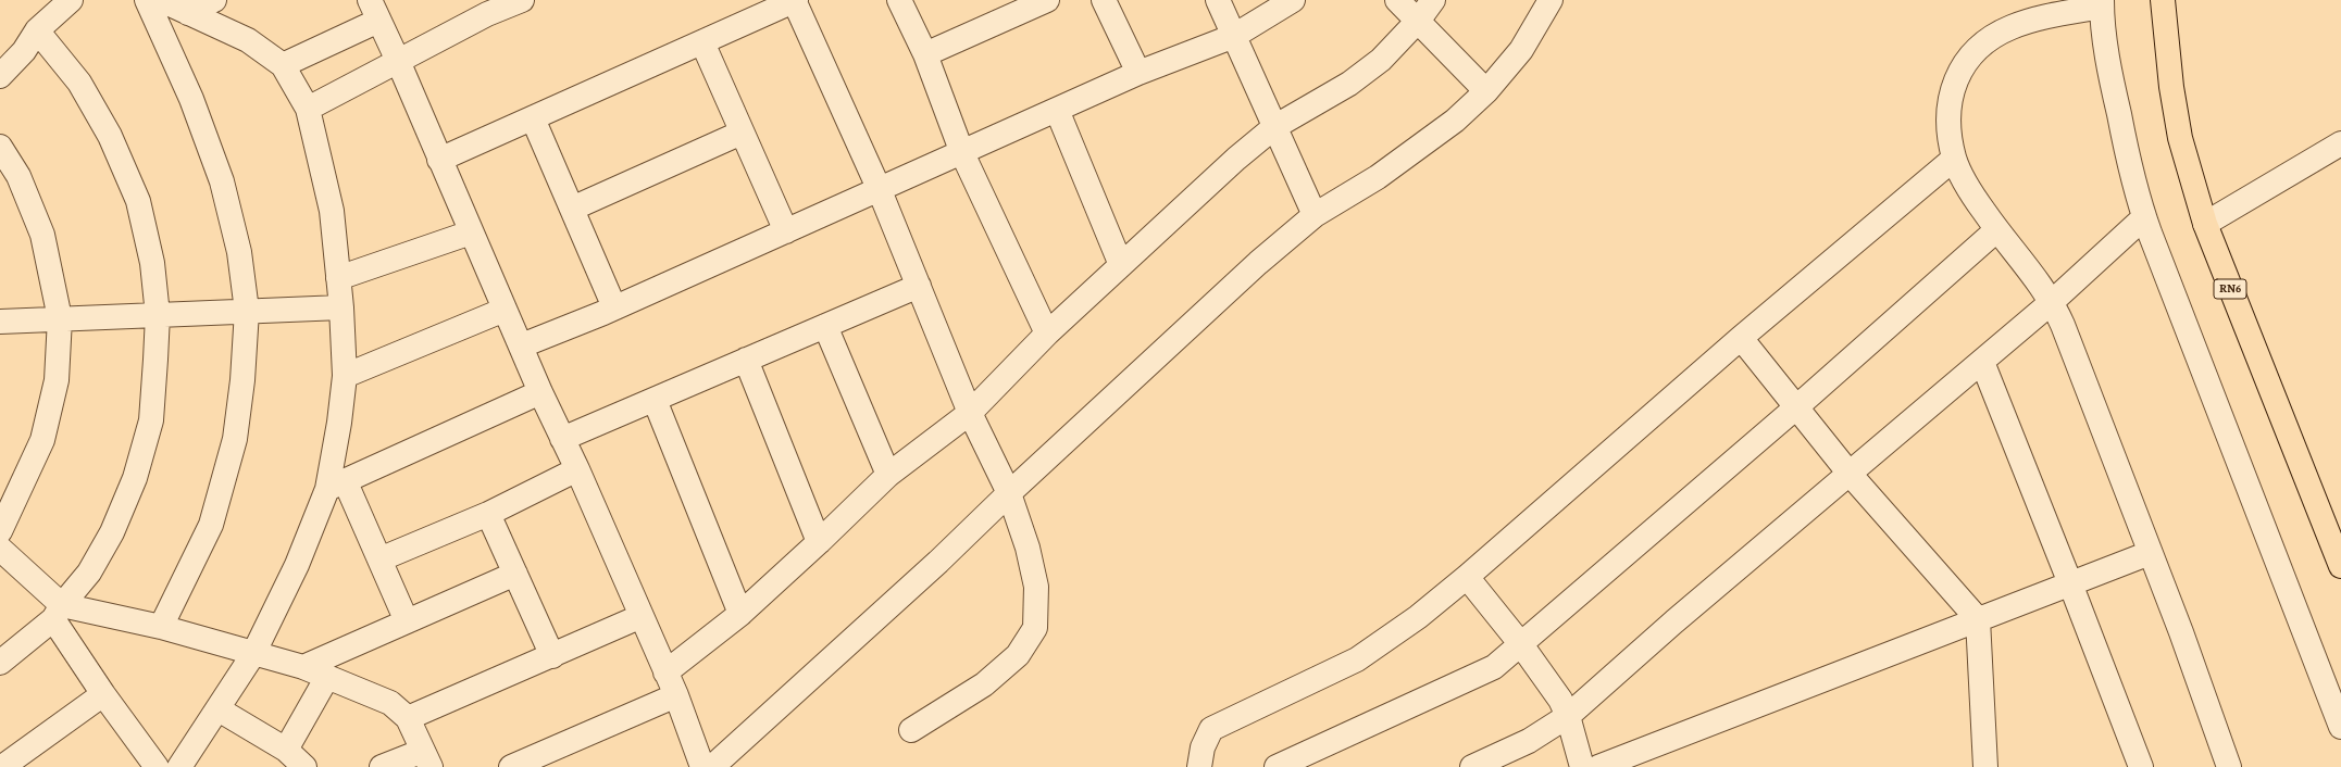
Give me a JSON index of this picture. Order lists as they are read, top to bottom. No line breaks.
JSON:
{"streets":{"main road":["RN6"]}}
